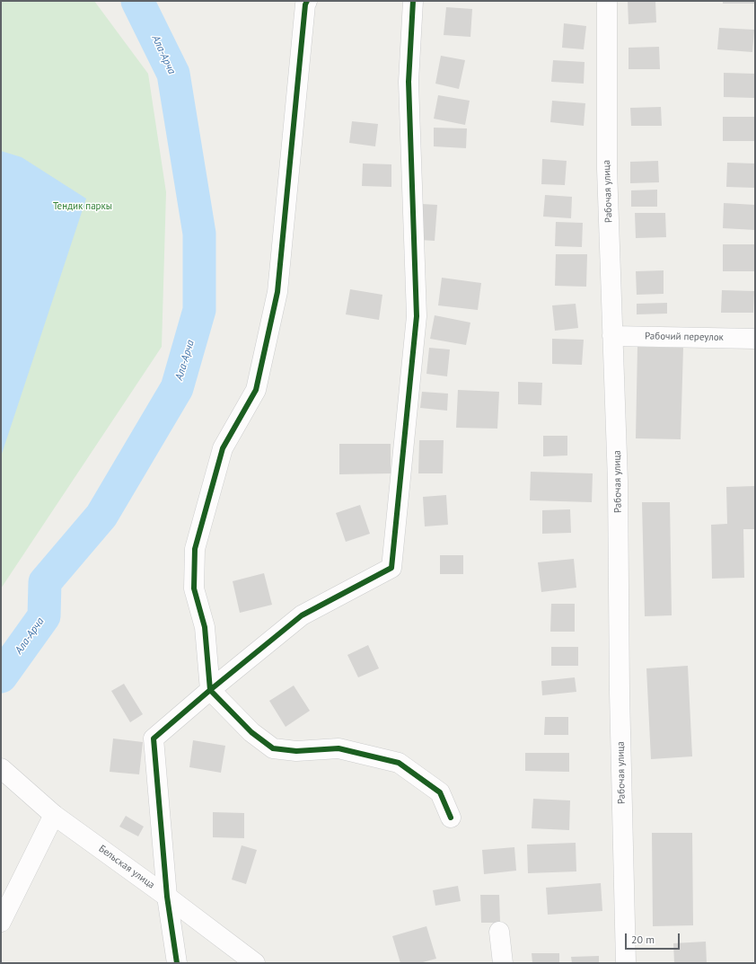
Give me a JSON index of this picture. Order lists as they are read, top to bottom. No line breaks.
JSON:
{"streets":{"street":["Рабочая улица","Рабочий переулок","Бельская улица"]},"crossings":[["Рабочая улица","Рабочий переулок"]],"water":["Ала-Арча"],"parks":["Тендик паркы"],"scale_bar":"20 m"}
